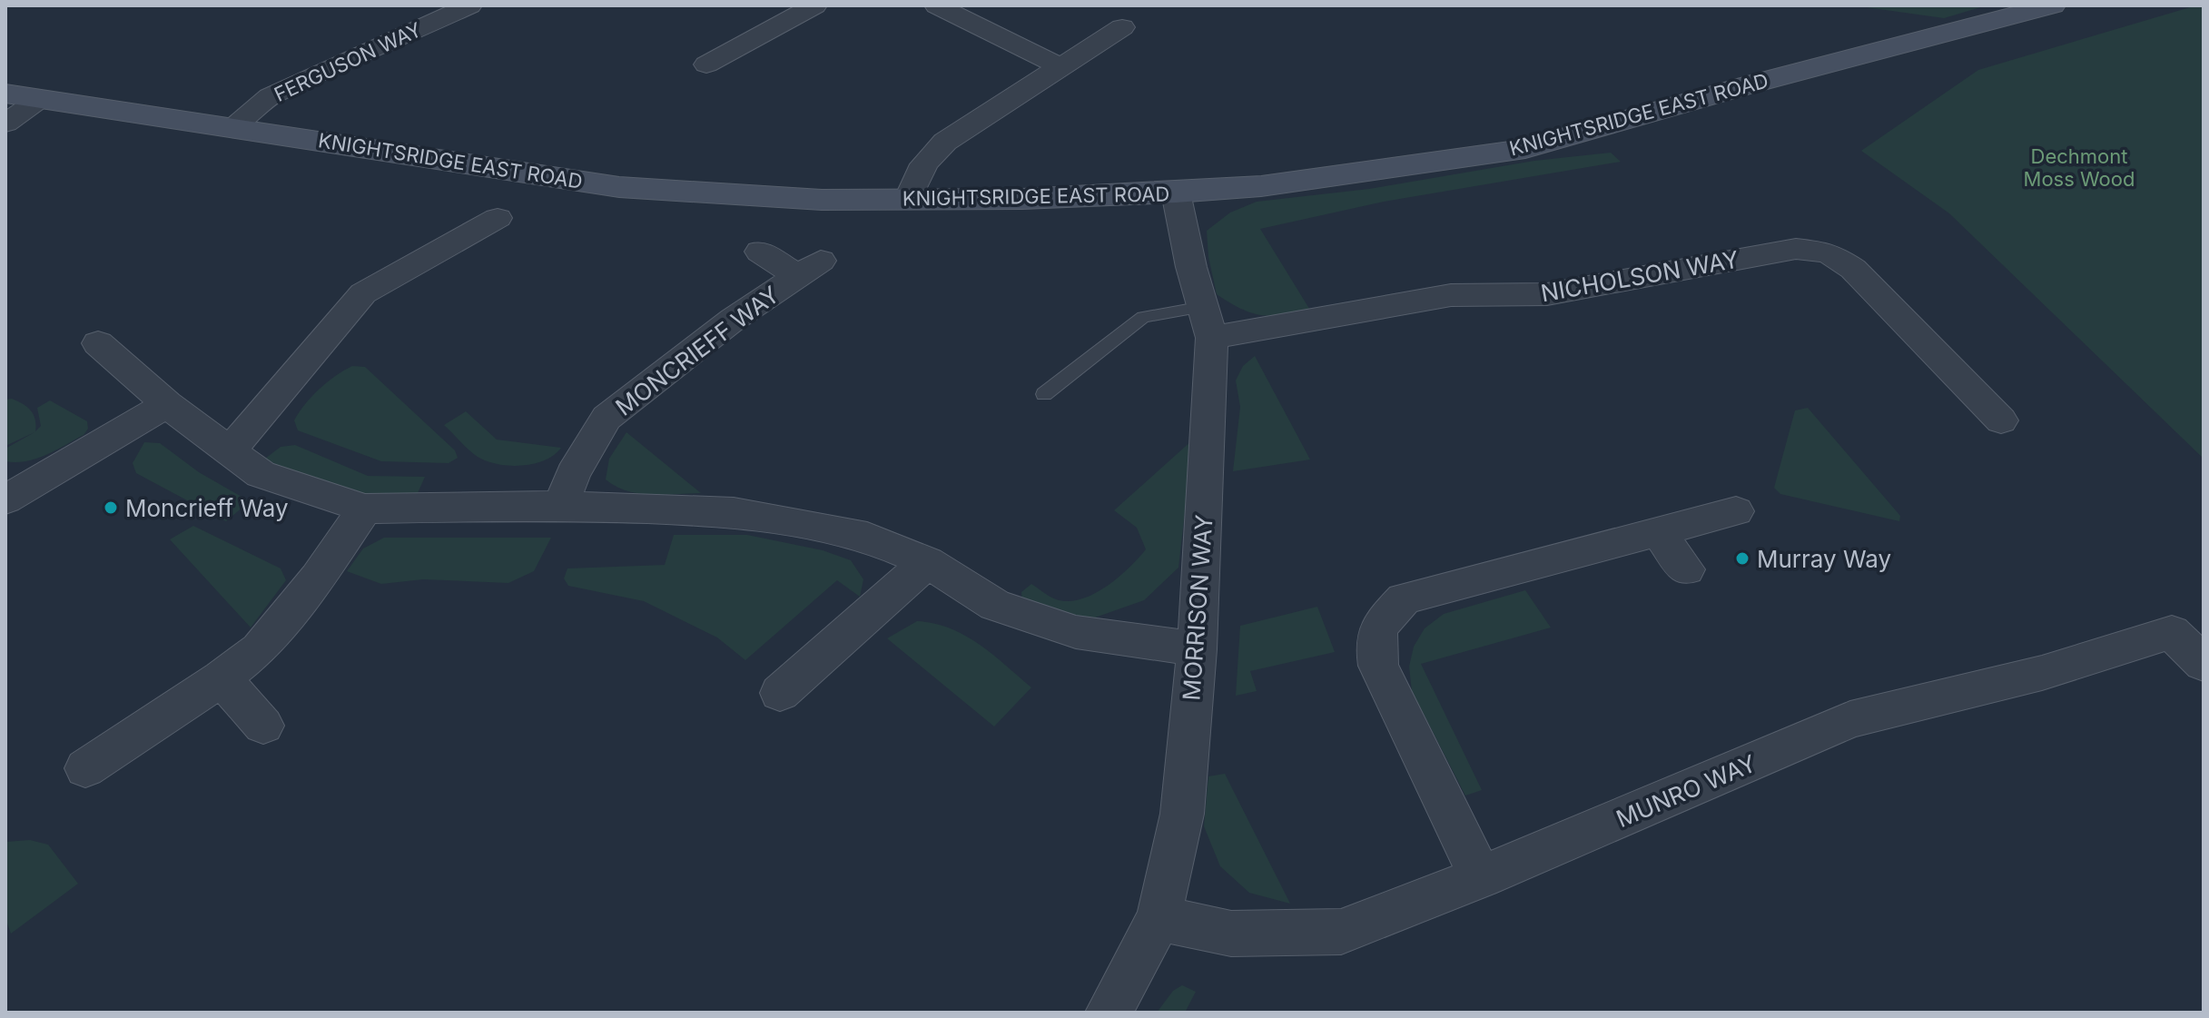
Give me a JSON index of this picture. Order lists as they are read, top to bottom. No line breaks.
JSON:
{"streets":{"street":["FERGUSON WAY","KNIGHTSRIDGE EAST ROAD","NICHOLSON WAY","MONCRIEFF WAY","MORRISON WAY","MUNRO WAY"]},"crossings":[["FERGUSON WAY","KNIGHTSRIDGE EAST ROAD"],["KNIGHTSRIDGE EAST ROAD","MORRISON WAY"],["NICHOLSON WAY","MORRISON WAY"],["MORRISON WAY","MUNRO WAY"]],"parks":["Dechmont Moss Wood"],"places":["Moncrieff Way","Murray Way"]}
